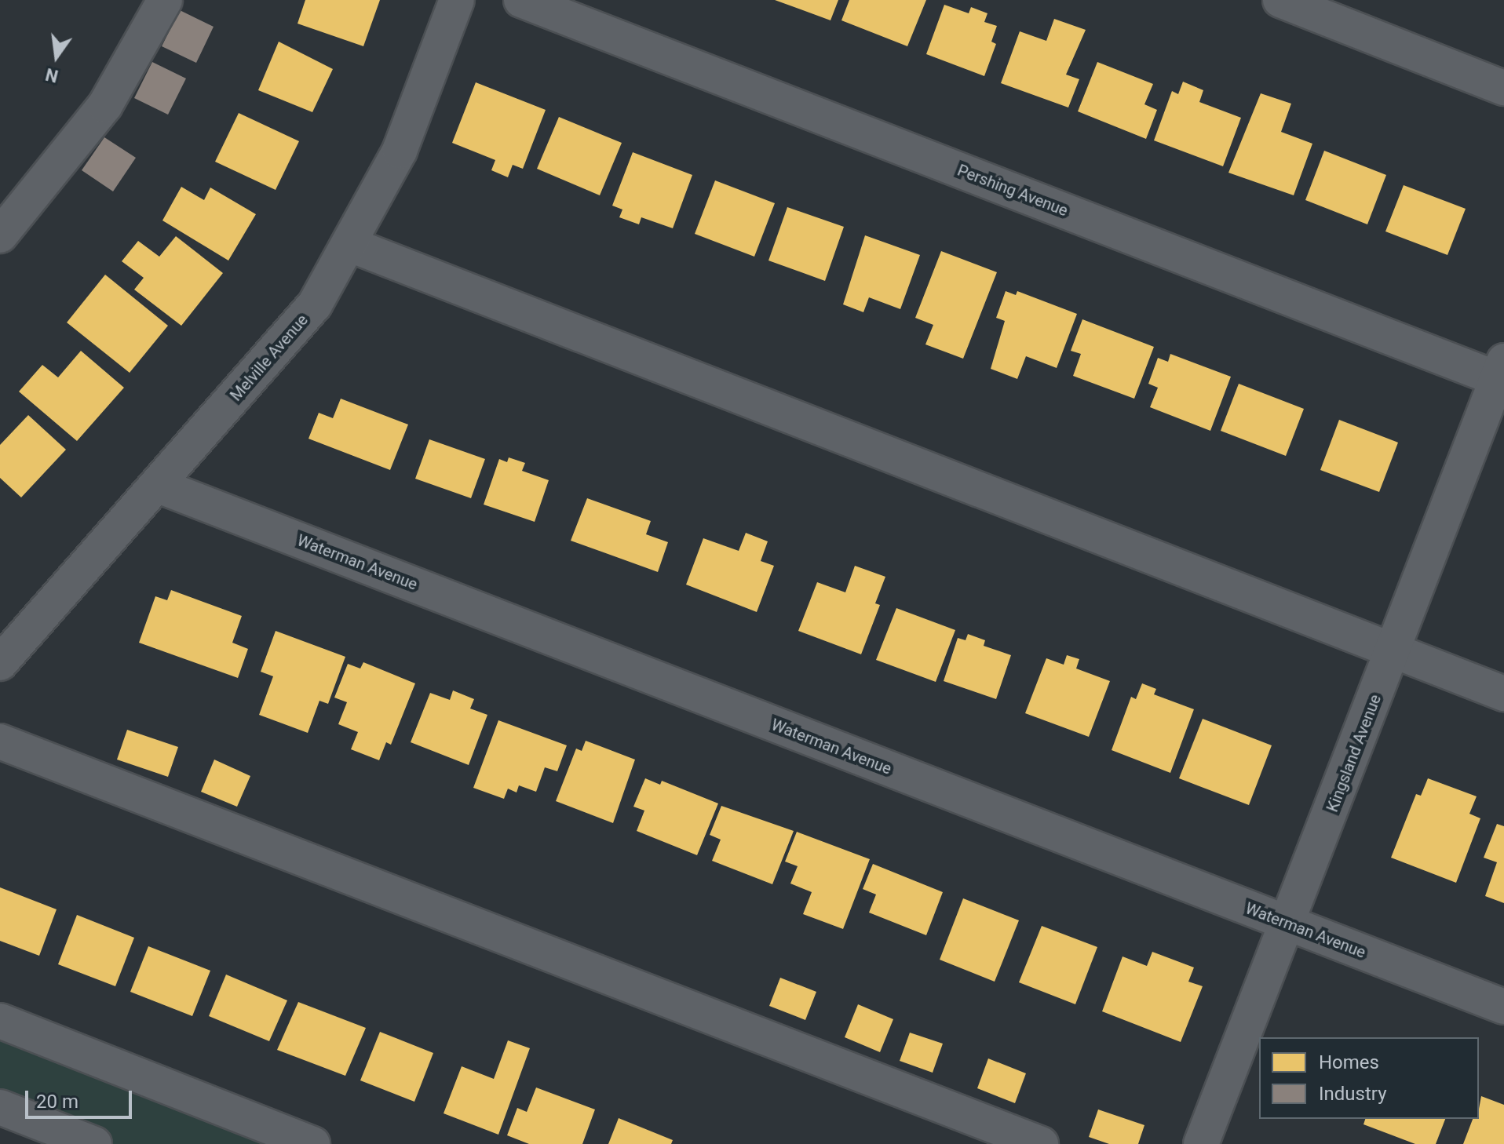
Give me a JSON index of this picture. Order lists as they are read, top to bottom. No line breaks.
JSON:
{"streets":{"street":["Pershing Avenue","Melville Avenue","Waterman Avenue","Kingsland Avenue"]},"crossings":[["Pershing Avenue","Kingsland Avenue"],["Melville Avenue","Waterman Avenue"],["Waterman Avenue","Kingsland Avenue"]],"legend":["Homes","Industry"],"scale_bar":"20 m","north":"bottom"}
